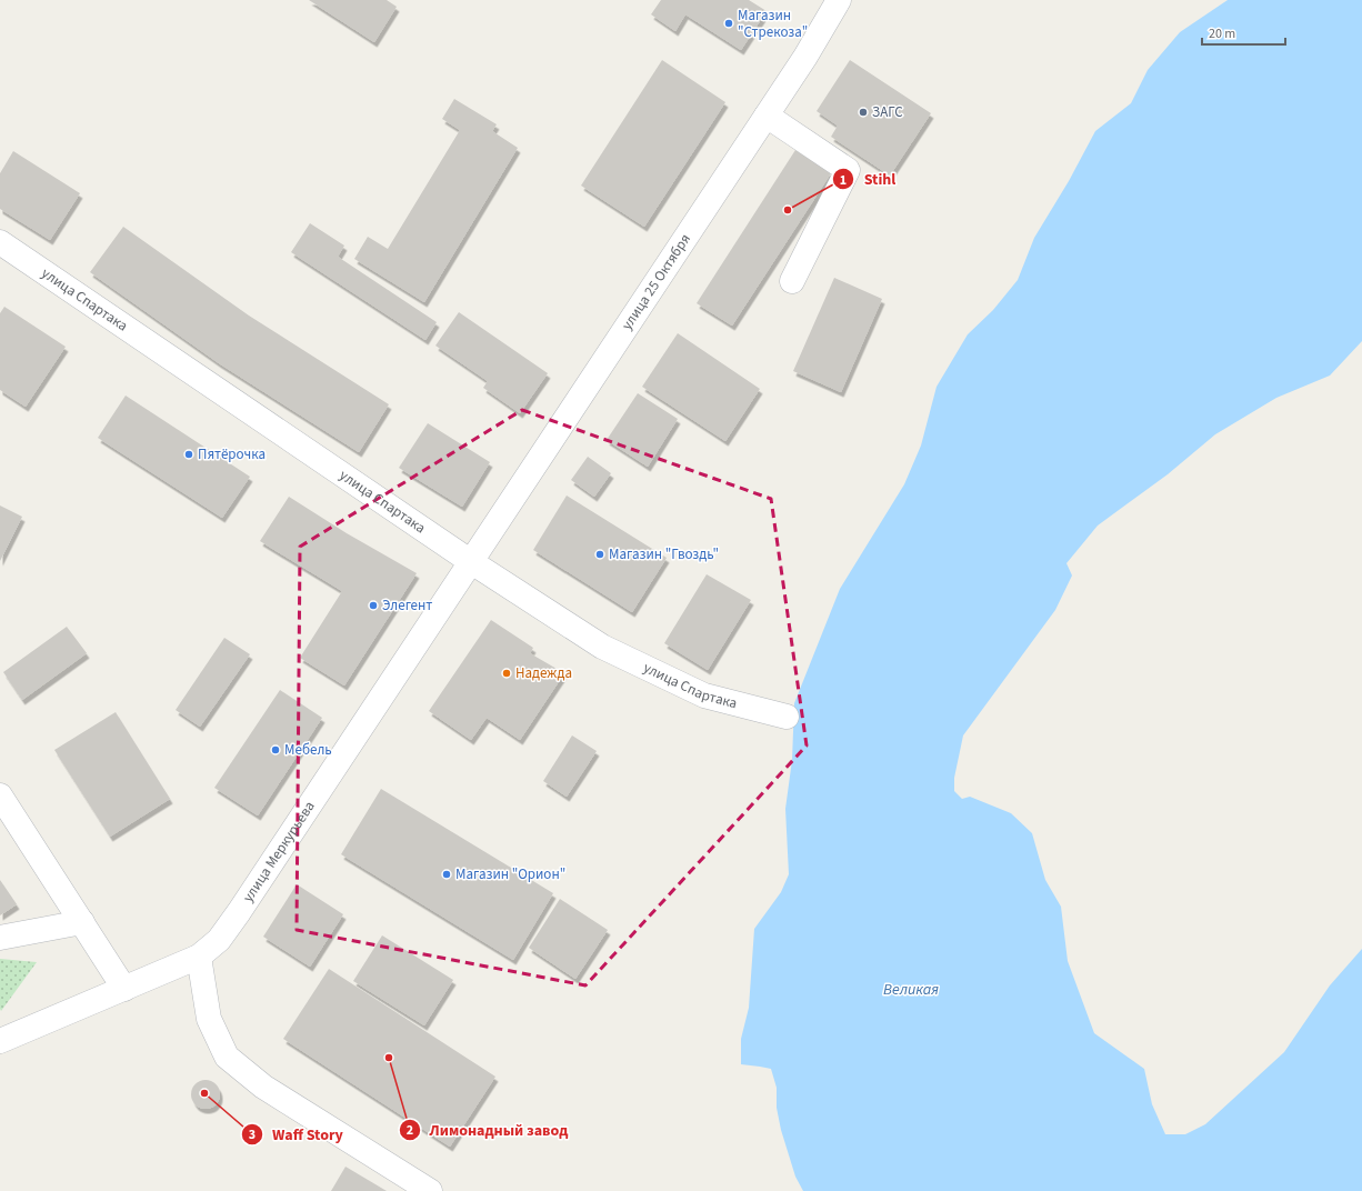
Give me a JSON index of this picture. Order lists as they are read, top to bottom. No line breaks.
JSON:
{"streets":{"street":["улица 25 Октября","улица Спартака","улица Меркурьева"]},"crossings":[["улица 25 Октября","улица Спартака"],["улица 25 Октября","улица Меркурьева"],["улица Спартака","улица Меркурьева"]],"water":["Великая"],"places":["Магазин \"Стрекоза\"","ЗАГС","Stihl","Пятёрочка","Магазин \"Гвоздь\"","Элегент","Надежда","Мебель","Магазин \"Орион\"","Лимонадный завод","Waff Story"],"scale_bar":"20 m"}
